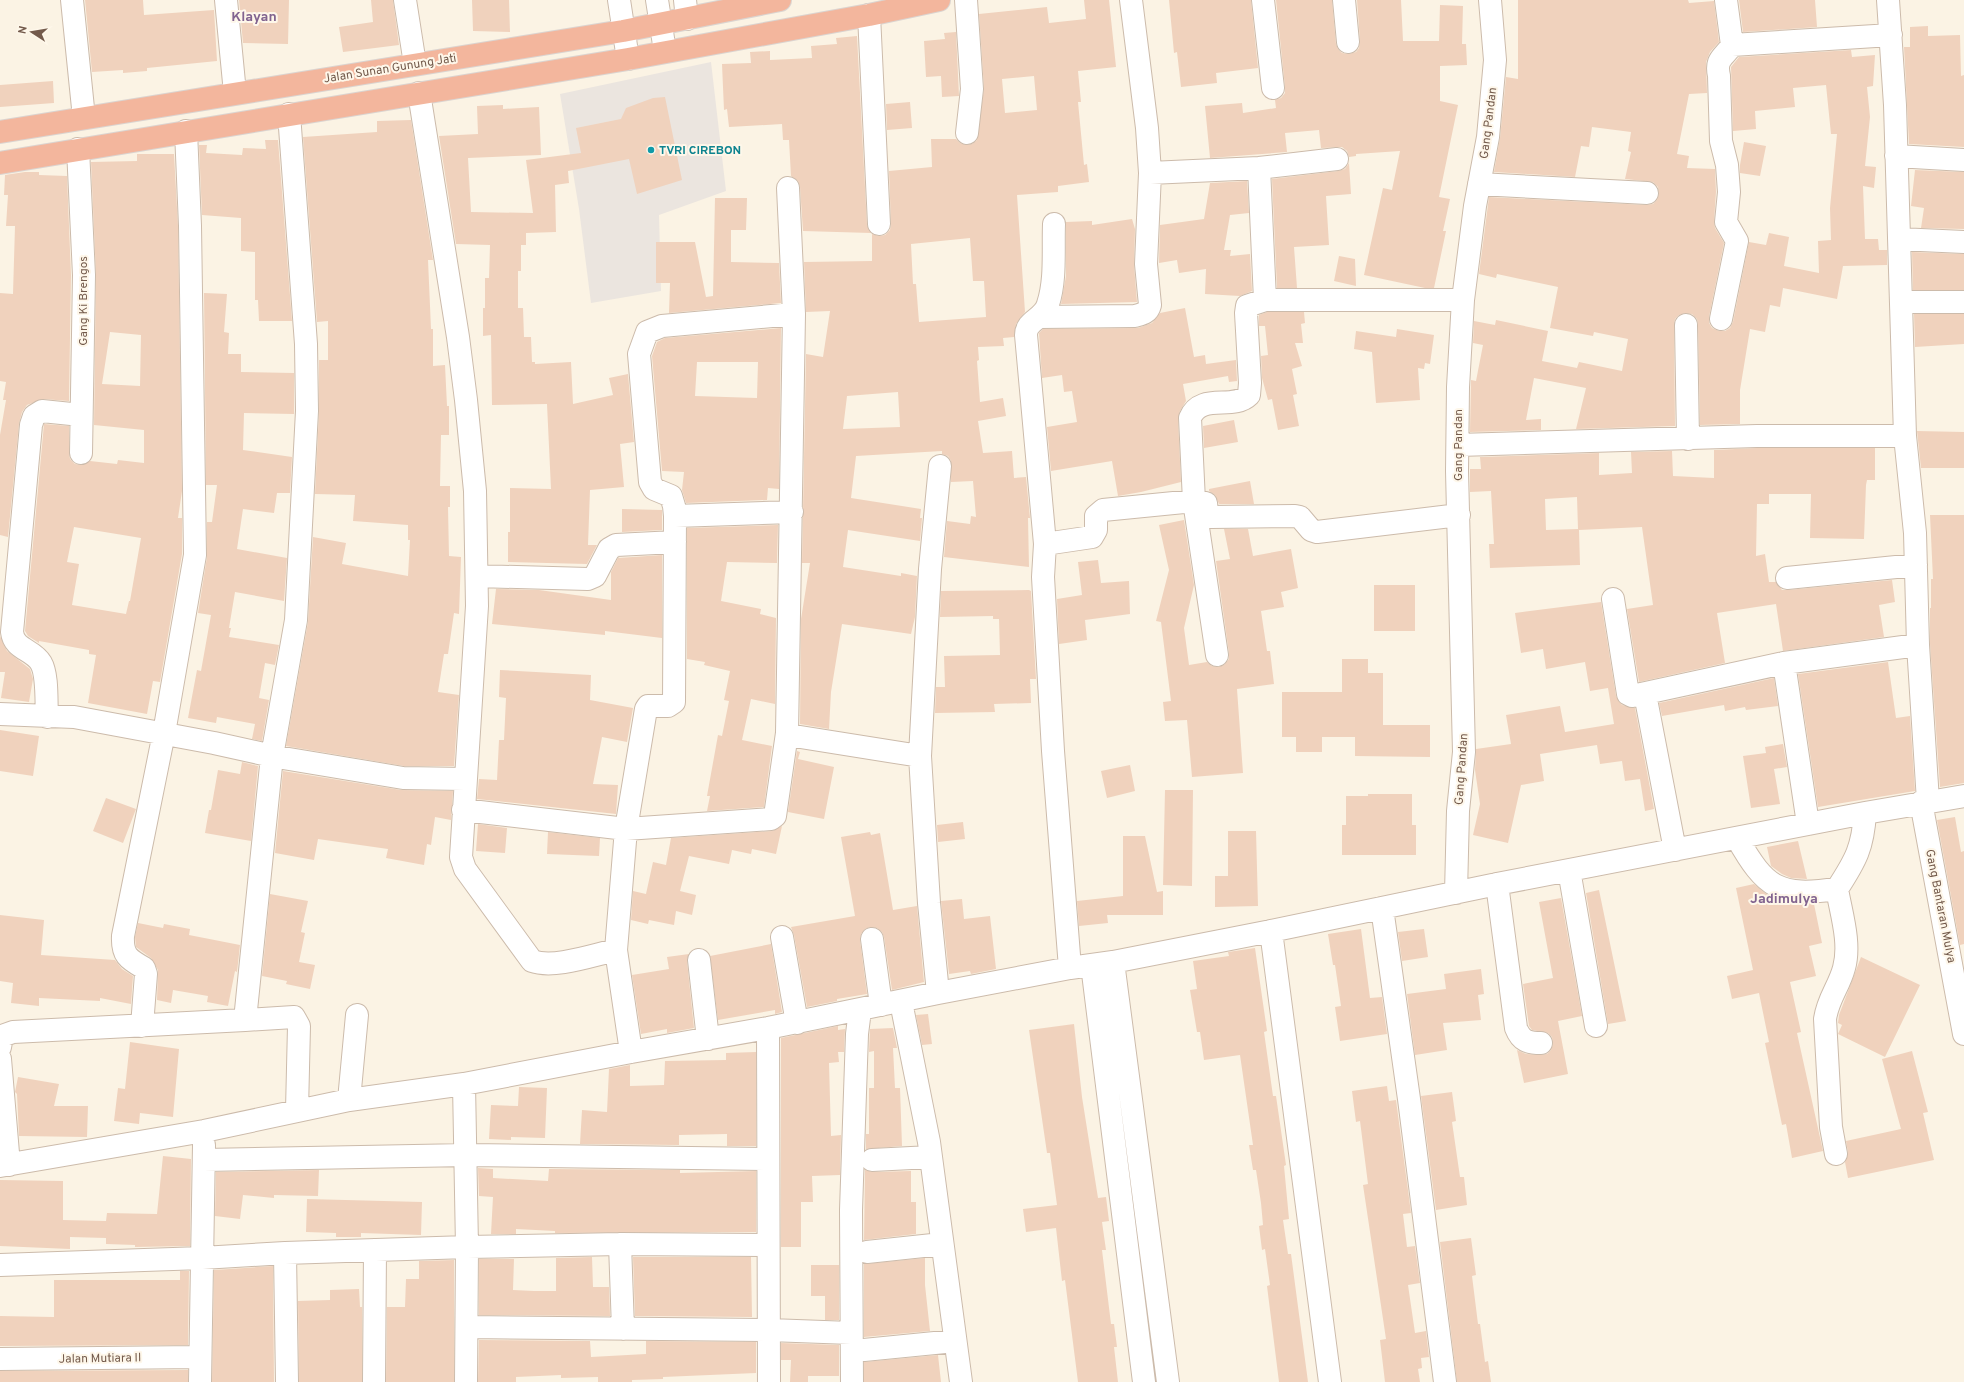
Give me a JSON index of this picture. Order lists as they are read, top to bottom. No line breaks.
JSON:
{"streets":{"highway":["Jalan Sunan Gunung Jati"],"street":["Gang Pandan","Gang Ki Brengos","Gang Bantaran Mulya","Jalan Mutiara II"]},"districts":["Klayan","Jadimulya"],"places":["TVRI CIREBON"],"north":"left"}
